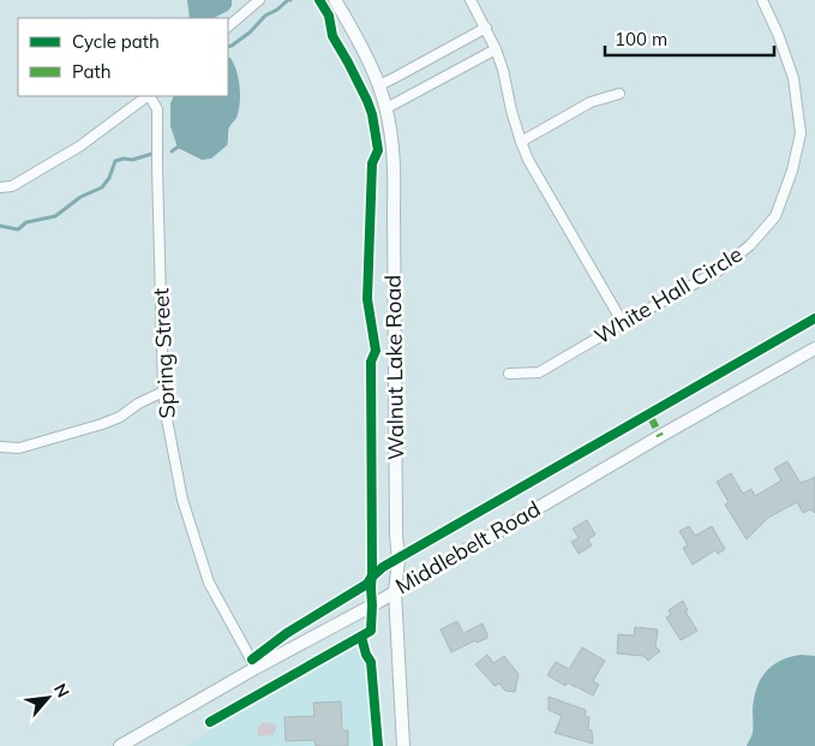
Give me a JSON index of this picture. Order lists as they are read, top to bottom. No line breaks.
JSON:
{"streets":{"street":["White Hall Circle","Spring Street","Walnut Lake Road","Middlebelt Road"]},"crossings":[["Spring Street","Middlebelt Road"],["Walnut Lake Road","Middlebelt Road"]],"legend":["Cycle path","Path"],"scale_bar":"100 m","north":"top right"}
